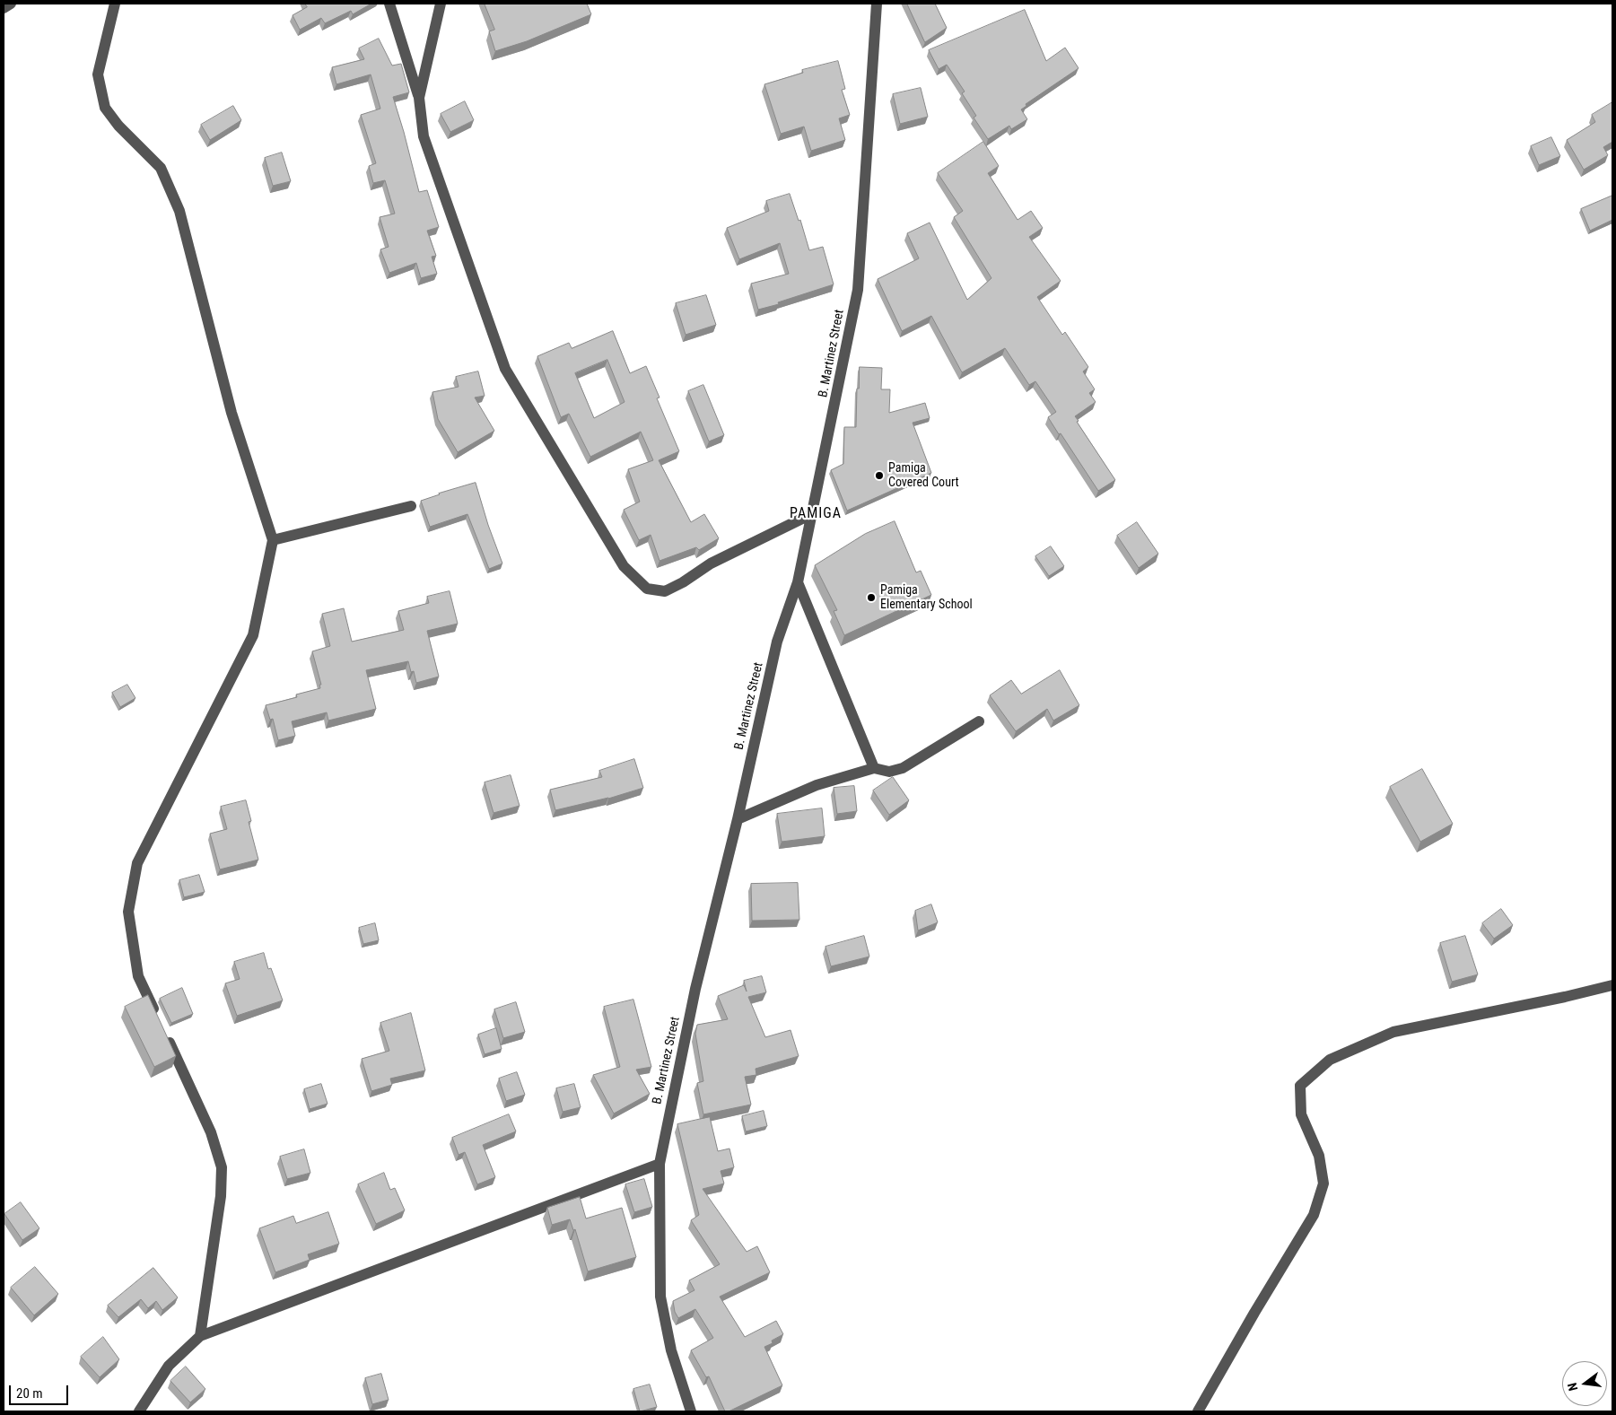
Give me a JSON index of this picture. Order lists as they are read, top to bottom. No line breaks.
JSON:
{"streets":{"street":["B. Martinez Street"]},"districts":["PAMIGA"],"places":["Pamiga Covered Court","Pamiga Elementary School"],"scale_bar":"20 m","north":"left"}
